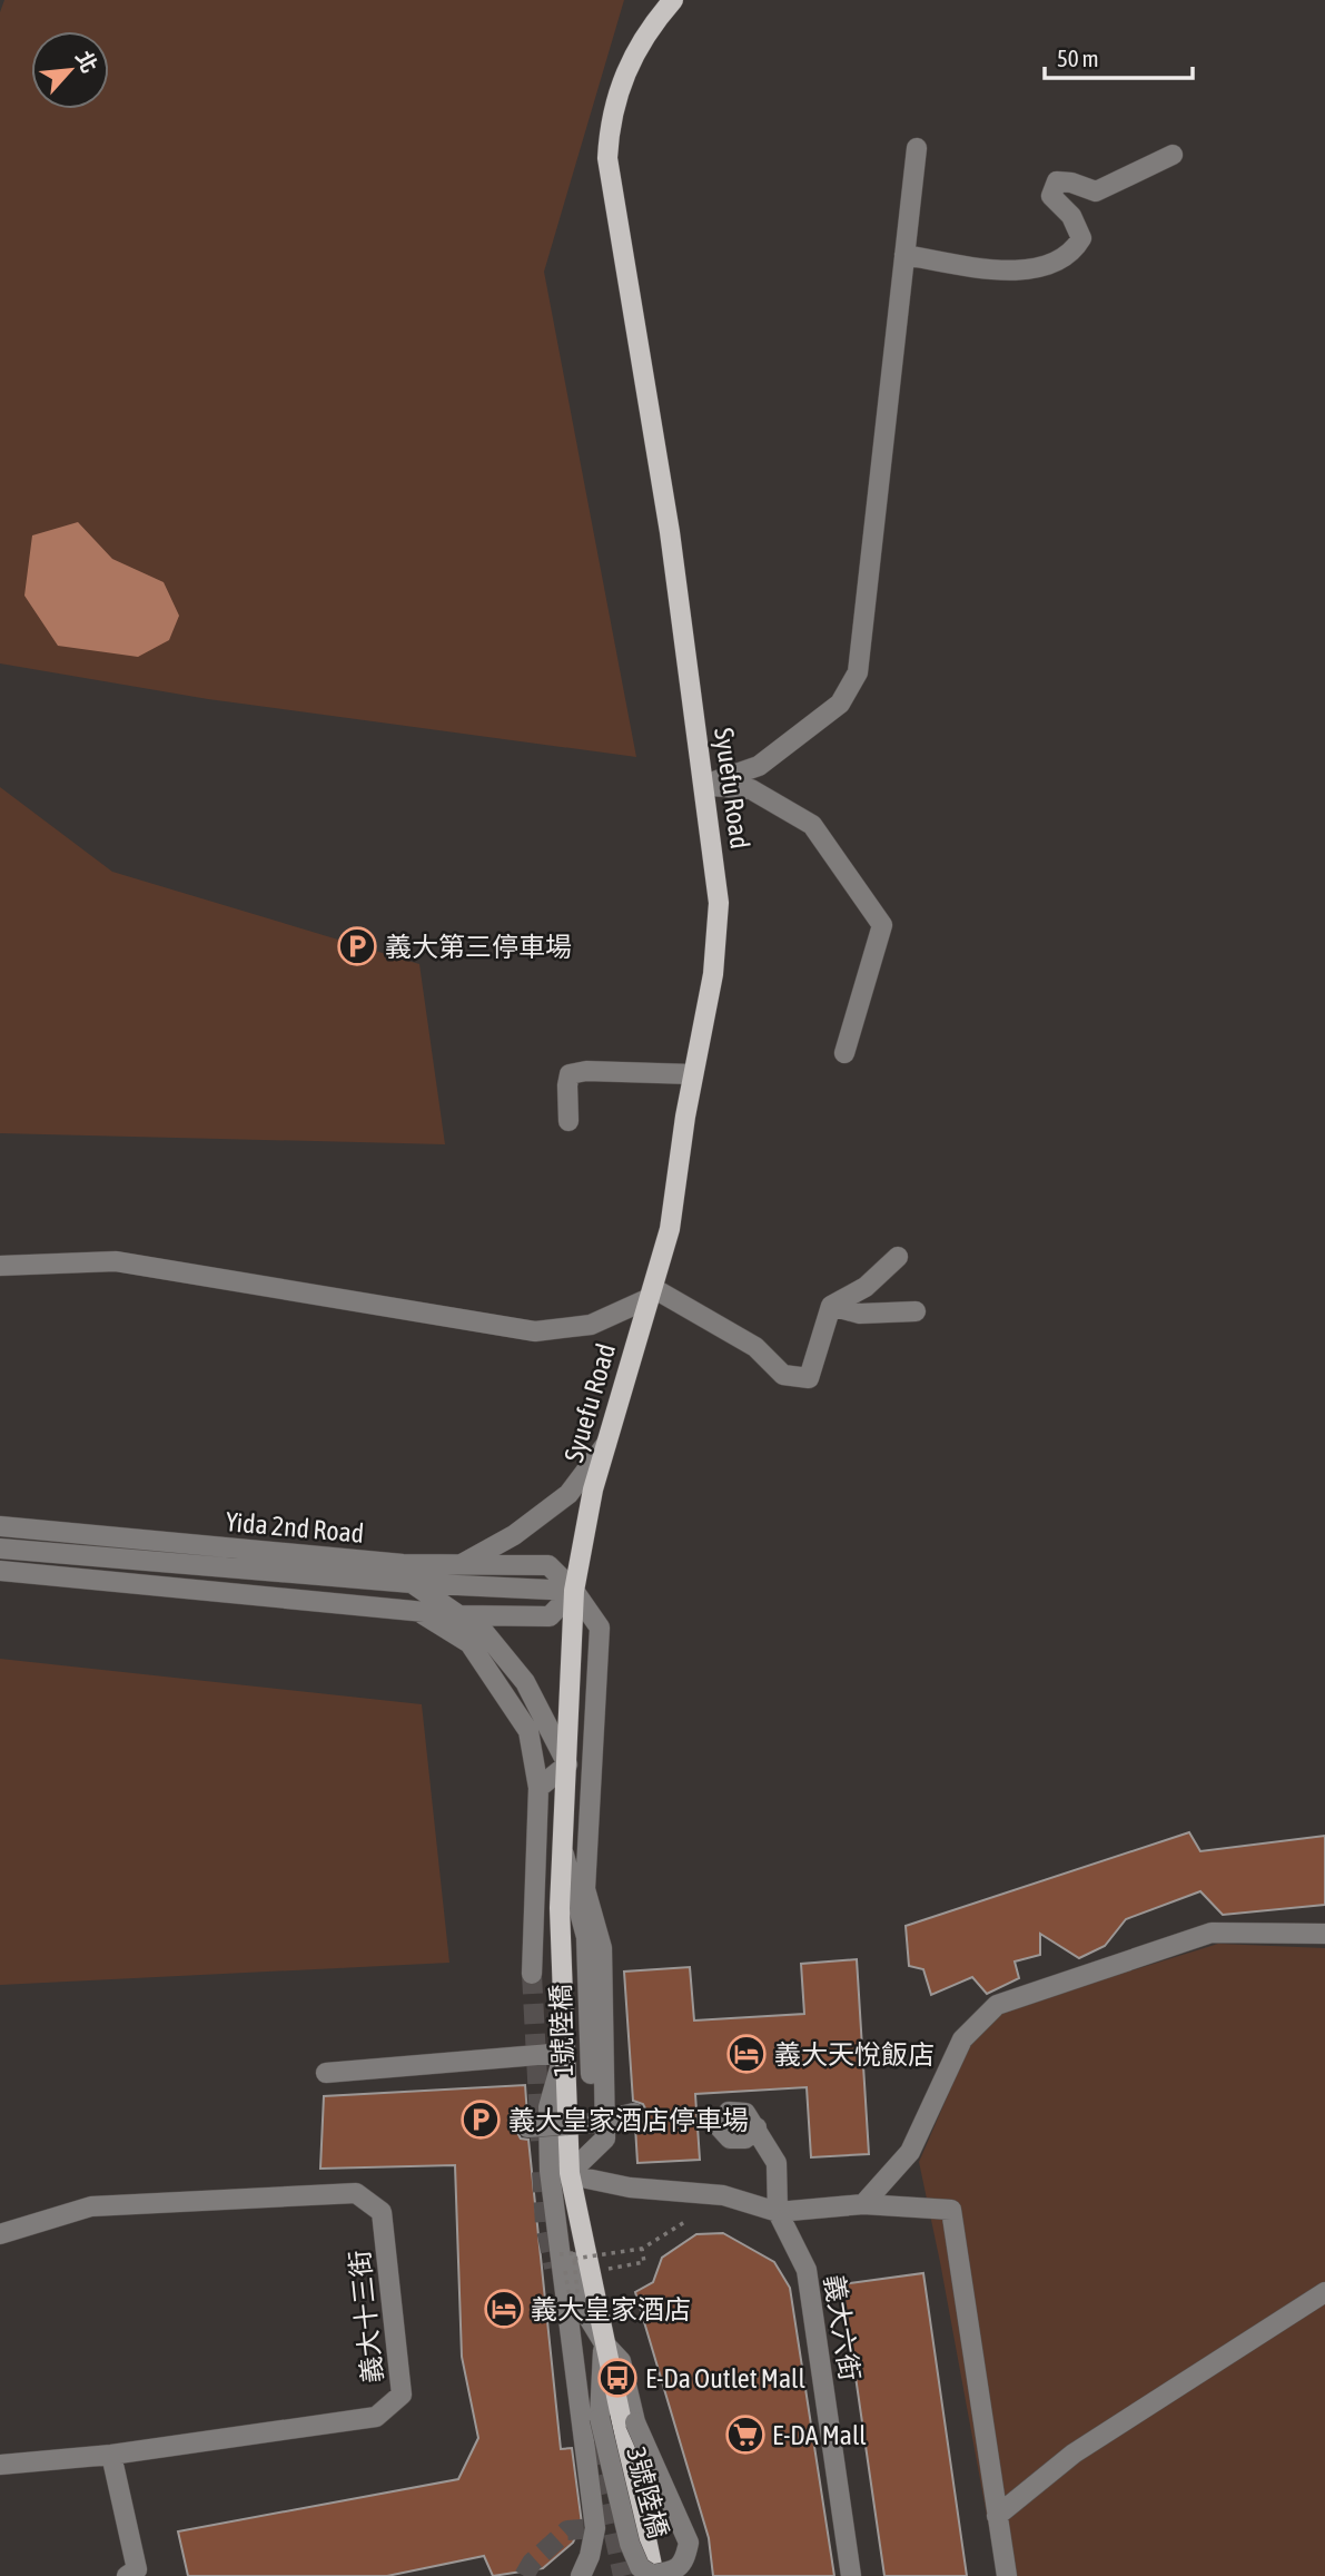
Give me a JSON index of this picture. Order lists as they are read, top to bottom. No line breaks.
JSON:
{"streets":{"main road":["Syuefu Road"],"street":["Yida 2nd Road","1號陸橋","義大十三街","義大六街","3號陸橋"]},"crossings":[["Syuefu Road","Yida 2nd Road"],["Syuefu Road","1號陸橋"]],"places":{"parking":["義大第三停車場","義大皇家酒店停車場"],"hotel":["義大天悅飯店","義大皇家酒店"],"bus stop":["E-Da Outlet Mall"],"supermarket":["E-DA Mall"]},"scale_bar":"50 m","north":"top right"}
